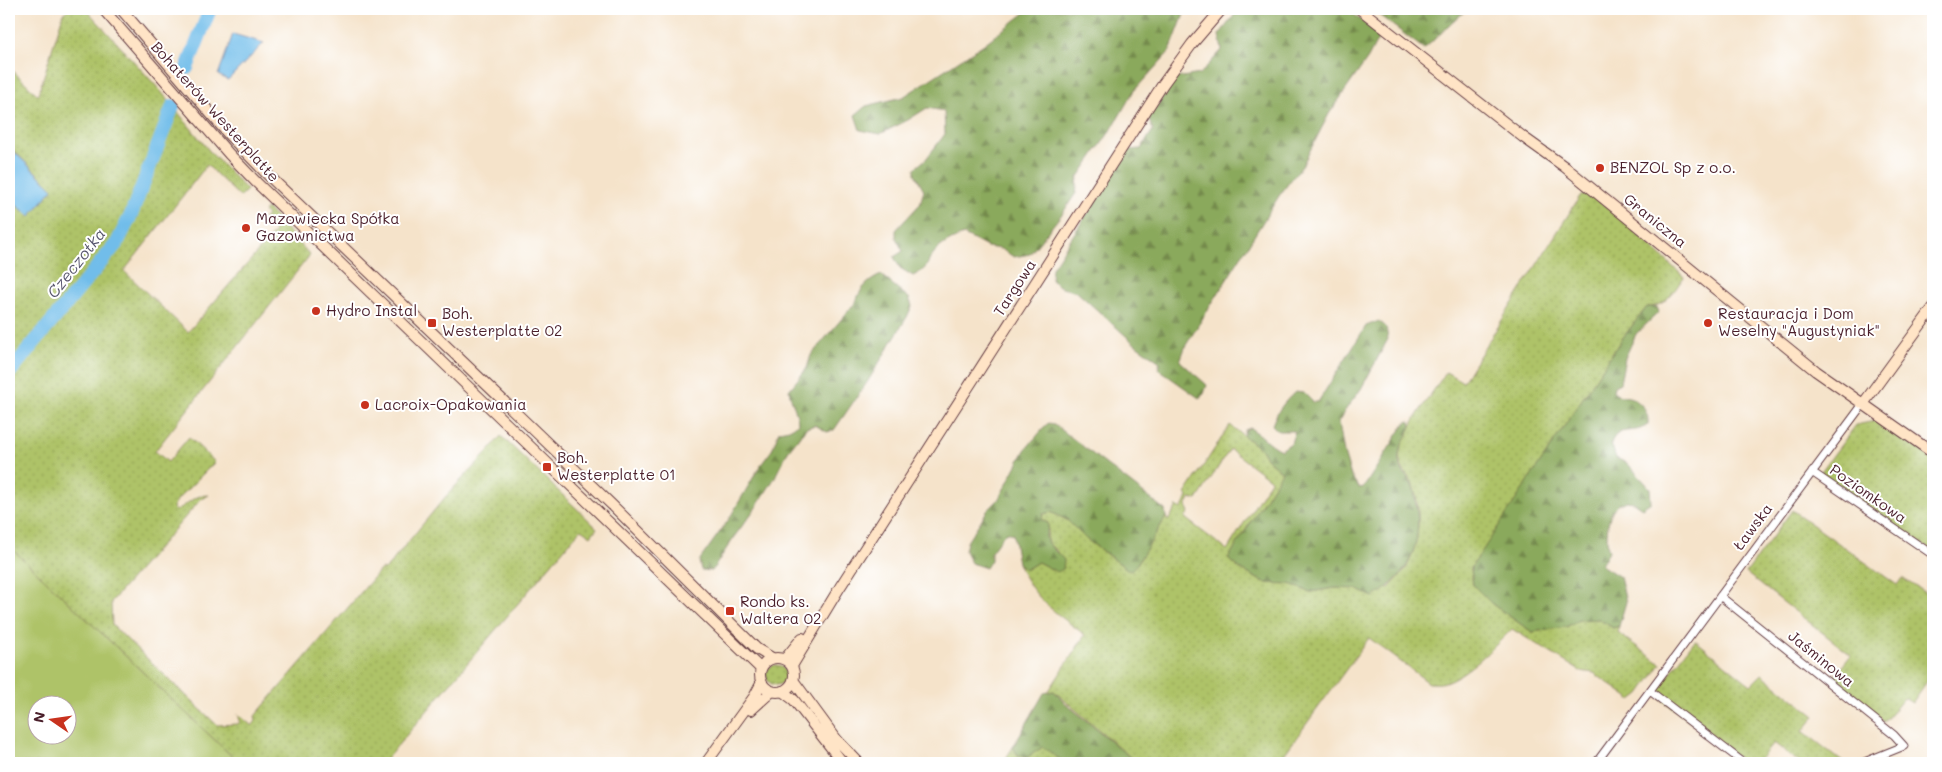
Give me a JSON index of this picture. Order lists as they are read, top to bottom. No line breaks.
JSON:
{"streets":{"main road":["Bohaterów Westerplatte","Graniczna","Targowa","Ławska"],"street":["Poziomkowa","Jaśminowa"]},"crossings":[["Bohaterów Westerplatte","Targowa"],["Graniczna","Ławska"],["Poziomkowa","Ławska"],["Ławska","Jaśminowa"]],"water":["Czeczotka"],"places":{"other":["BENZOL Sp z o.o.","Mazowiecka Spółka Gazownictwa","Hydro Instal","Restauracja i Dom Weselny \"Augustyniak\"","Lacroix-Opakowania"],"transit":["Boh. Westerplatte 02","Boh. Westerplatte 01","Rondo ks. Waltera 02"]},"north":"left"}
